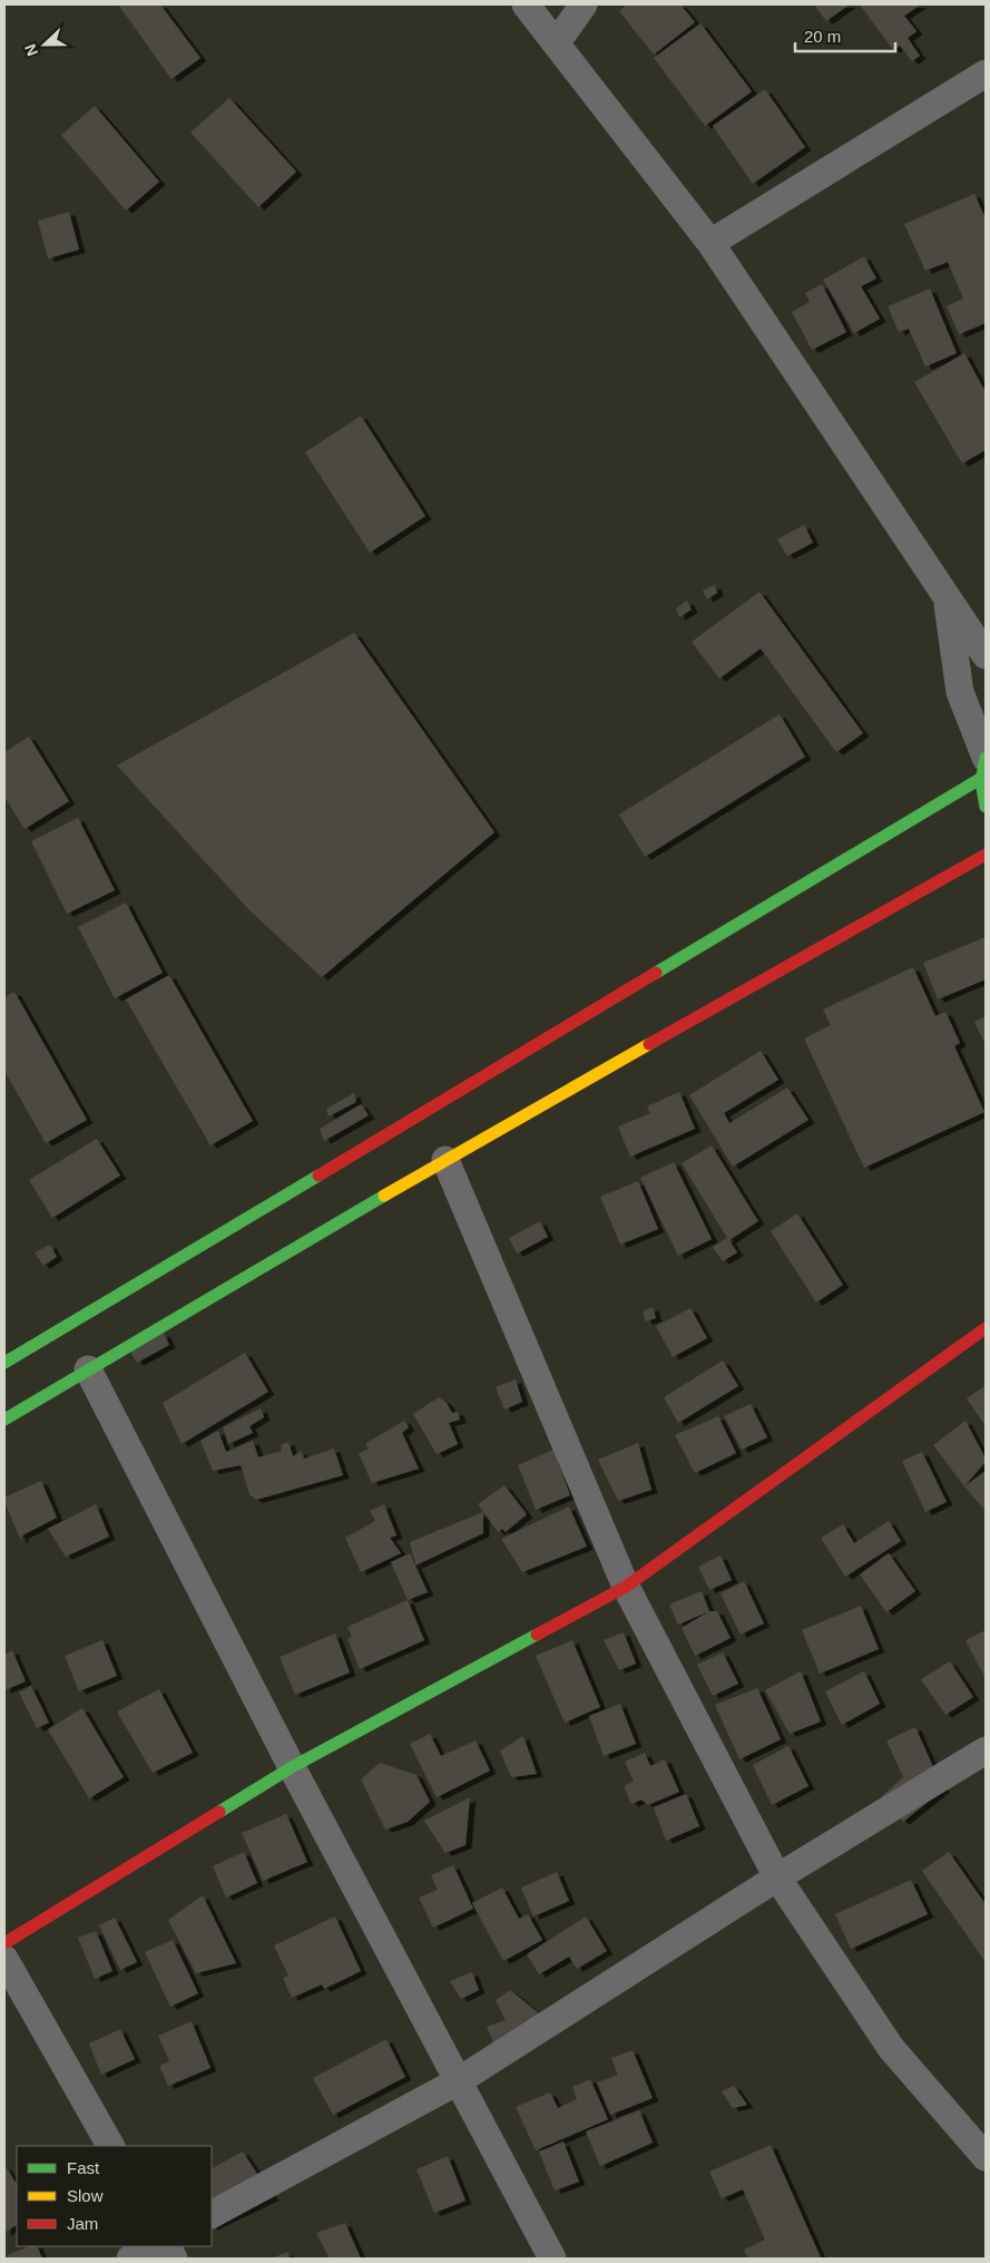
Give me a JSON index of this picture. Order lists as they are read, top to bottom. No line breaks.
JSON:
{"legend":["Fast","Slow","Jam"],"scale_bar":"20 m","north":"left"}
